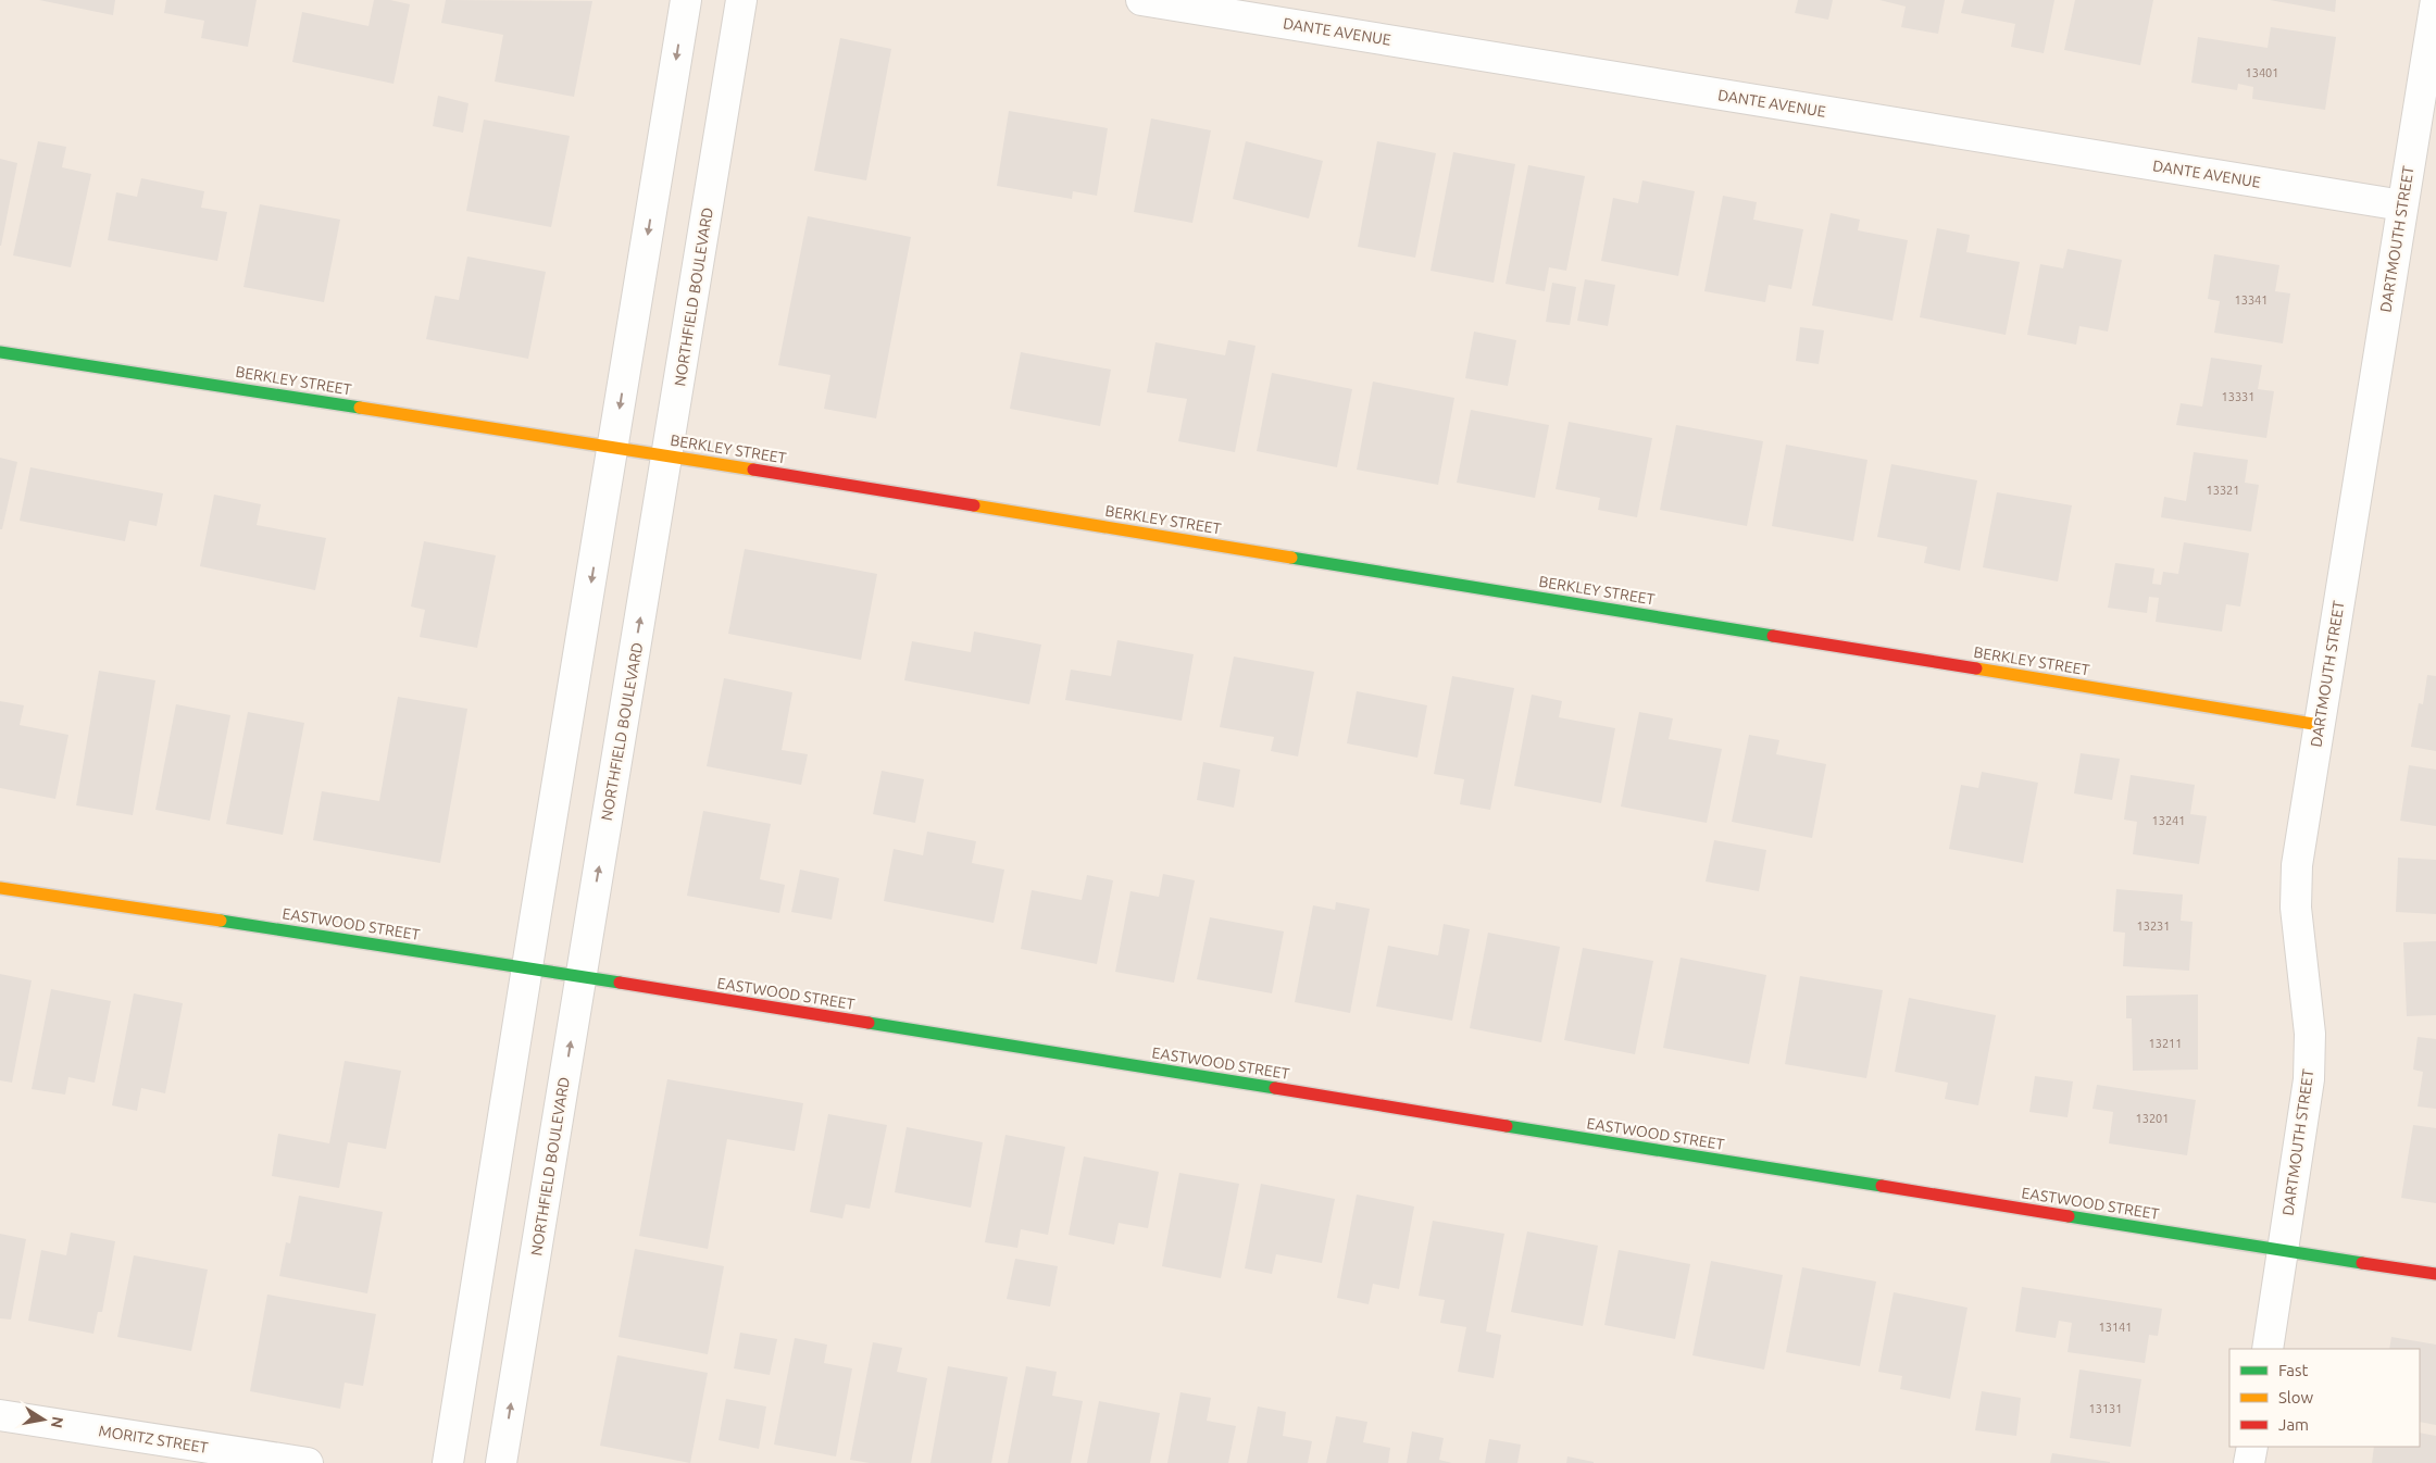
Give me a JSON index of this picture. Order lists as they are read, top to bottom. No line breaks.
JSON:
{"streets":{"street":["DANTE AVENUE","DARTMOUTH STREET","NORTHFIELD BOULEVARD","BERKLEY STREET","EASTWOOD STREET","MORITZ STREET"]},"crossings":[["DANTE AVENUE","DARTMOUTH STREET"],["DARTMOUTH STREET","BERKLEY STREET"],["DARTMOUTH STREET","EASTWOOD STREET"],["NORTHFIELD BOULEVARD","BERKLEY STREET"],["NORTHFIELD BOULEVARD","EASTWOOD STREET"]],"house_numbers":["13401","13341","13331","13321","13241","13231","13211","13201","13141","13131"],"legend":["Fast","Slow","Jam"],"north":"right"}
